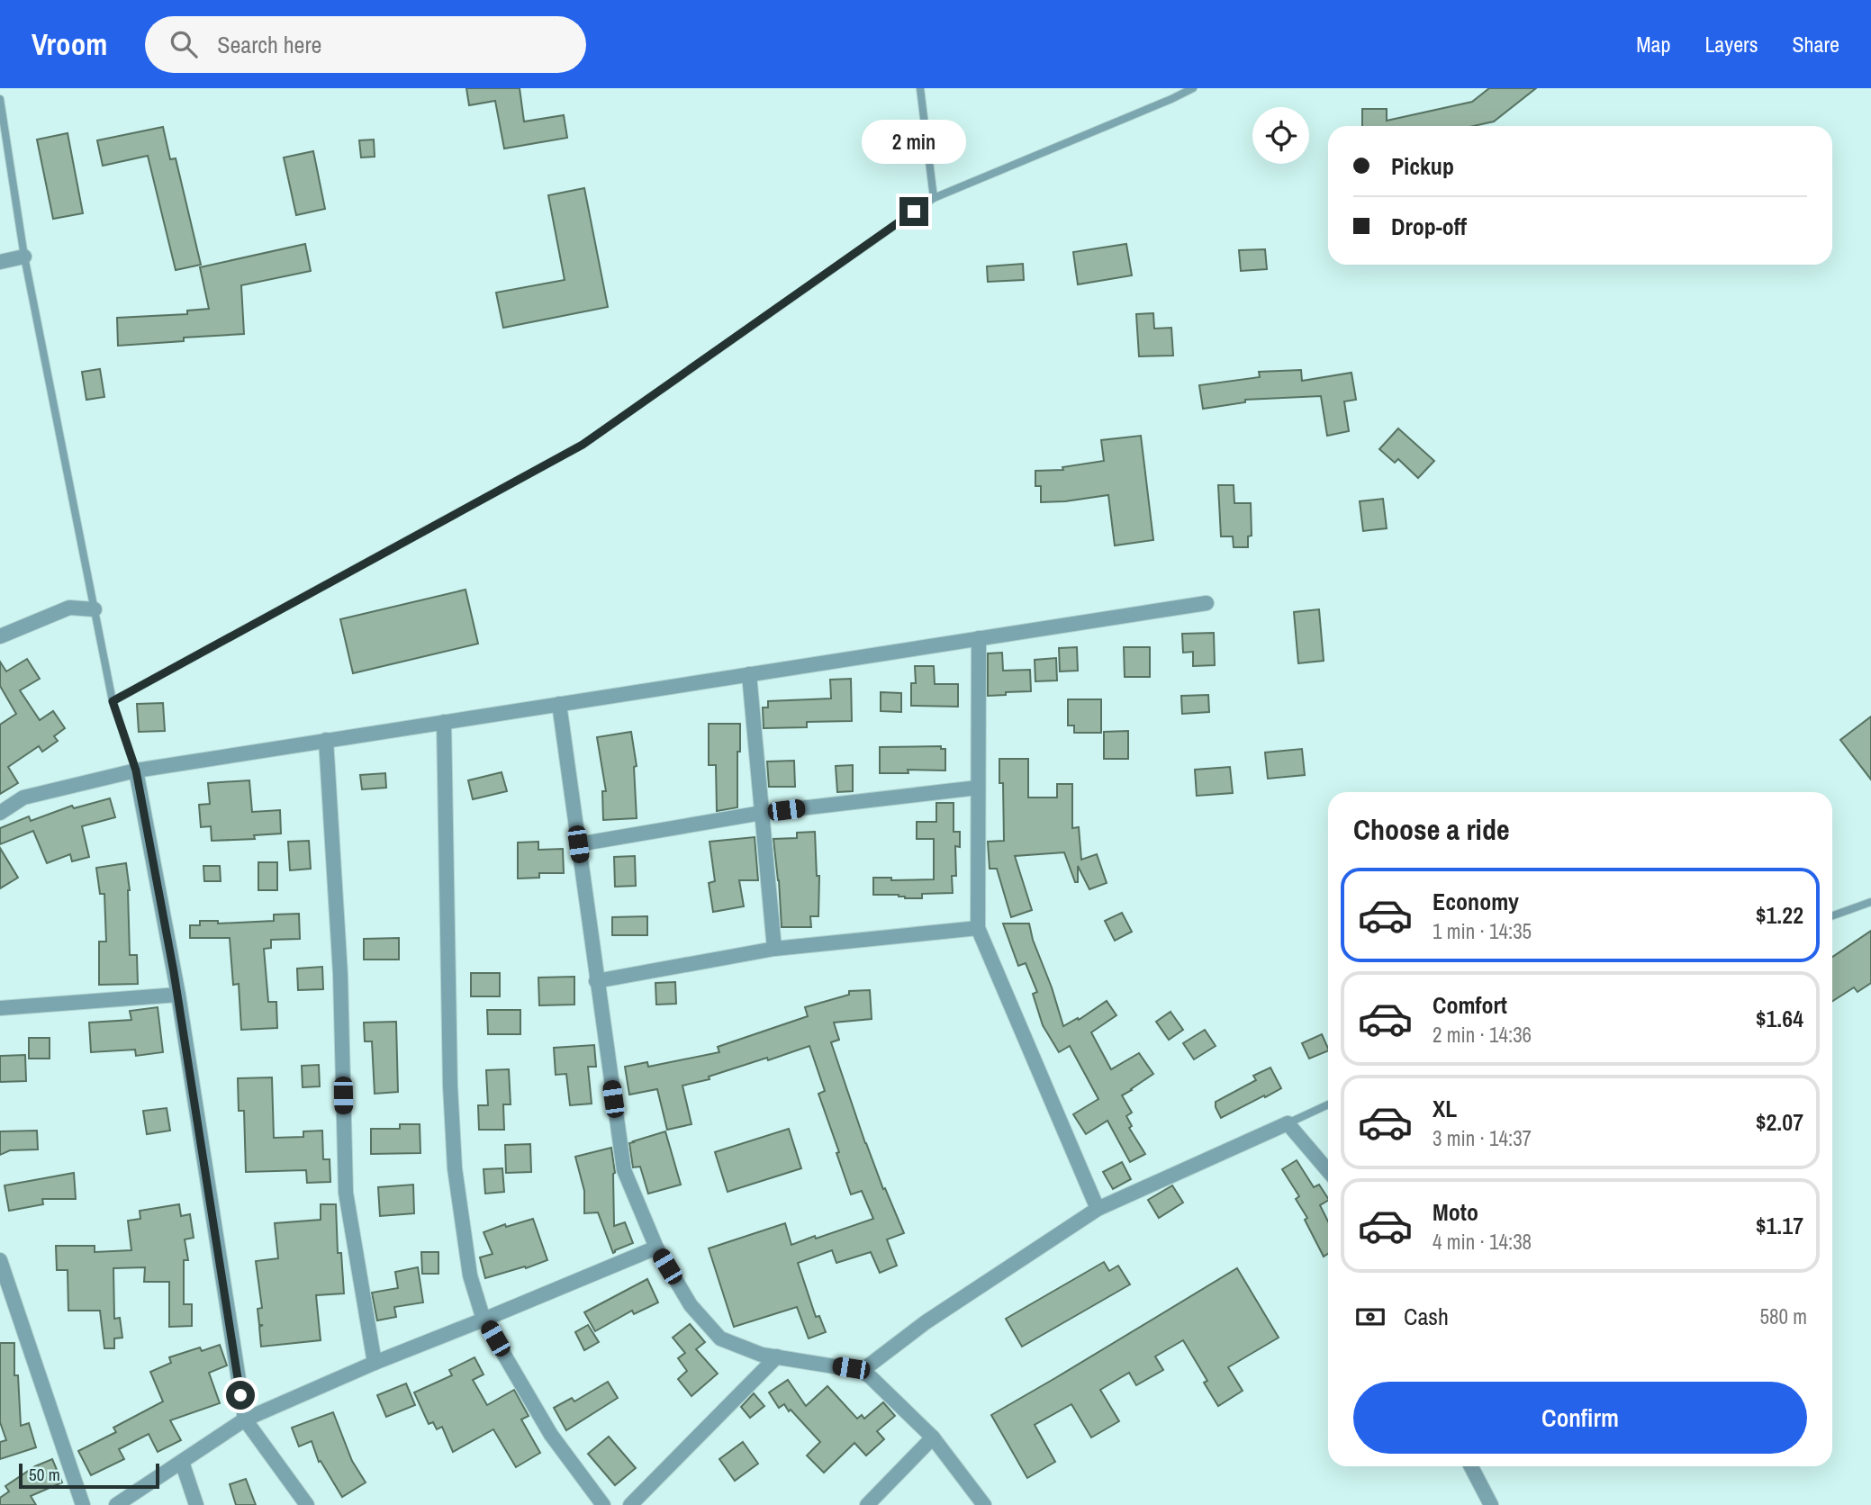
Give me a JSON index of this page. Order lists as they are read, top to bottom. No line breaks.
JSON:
{"scale_bar":"50 m","page":{"header":"Vroom","search":"Search here","nav":["Map","Layers","Share"],"bubble":"2 min","banner":["Pickup","Drop-off"],"heading":"Choose a ride","list":[{"name":"Economy","note":"1 min · 14:35","value":"$1.22"},{"name":"Comfort","note":"2 min · 14:36","value":"$1.64"},{"name":"XL","note":"3 min · 14:37","value":"$2.07"},{"name":"Moto","note":"4 min · 14:38","value":"$1.17"}],"pay":["Cash","580 m"],"buttons":"Confirm","scale":"50 m"}}
